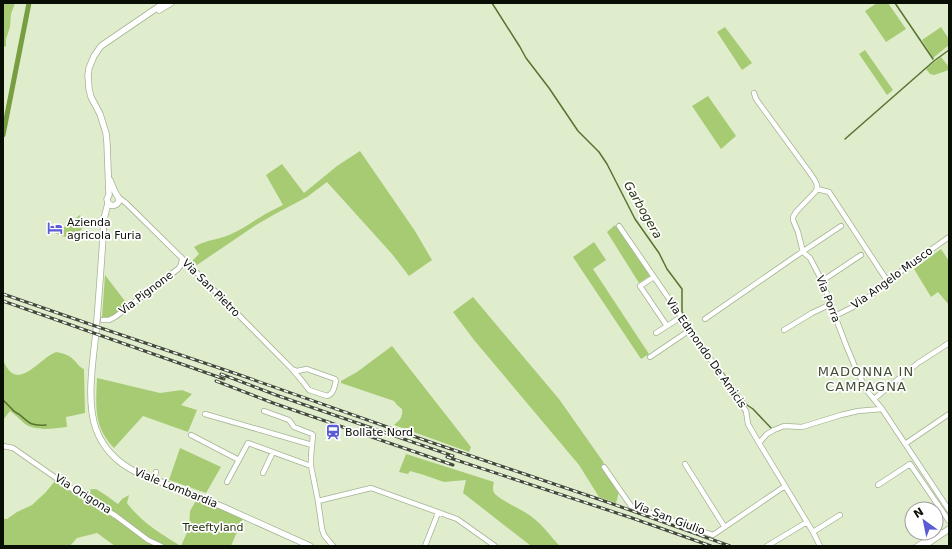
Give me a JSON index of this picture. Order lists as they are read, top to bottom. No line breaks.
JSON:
{"streets":{"street":["Via Angelo Musco","Via San Pietro","Via Pignone","Via Porra","Via Edmondo De Amicis","Viale Lombardia","Via Origona","Via San Giulio"]},"crossings":[["Via Angelo Musco","Via Porra"],["Via San Pietro","Via Pignone"],["Via San Pietro","Viale Lombardia"],["Via Edmondo De Amicis","Via San Giulio"]],"districts":["MADONNA IN CAMPAGNA"],"water":["Garbogera"],"parks":["Treeftyland"],"places":{"hotel":["Azienda agricola Furia"],"station":["Bollate Nord"]},"north":"top left"}
